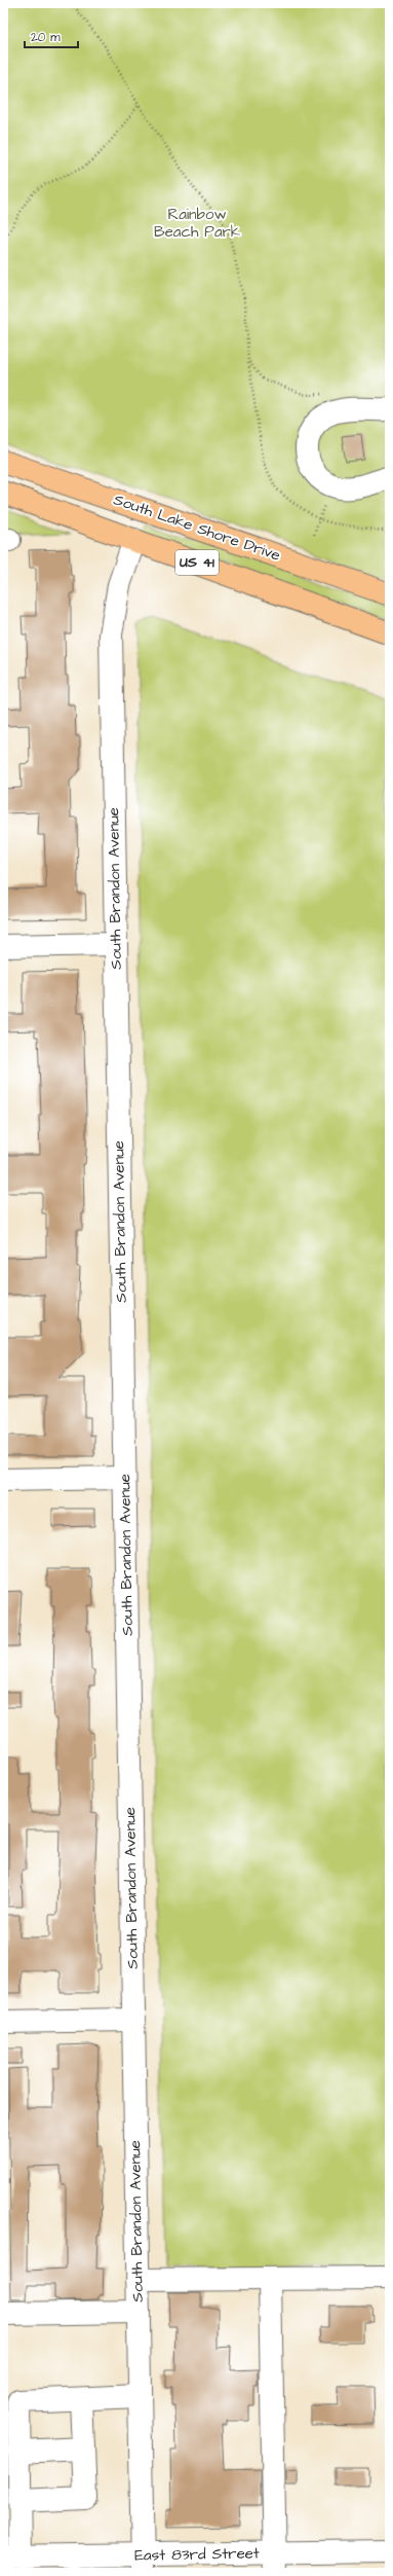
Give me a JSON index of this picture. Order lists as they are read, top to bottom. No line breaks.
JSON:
{"streets":{"main road":["South Lake Shore Drive","US 41"],"street":["South Brandon Avenue","East 83rd Street"]},"crossings":[["South Lake Shore Drive","South Brandon Avenue"],["South Brandon Avenue","East 83rd Street"]],"parks":["Rainbow Beach Park"],"scale_bar":"20 m"}
